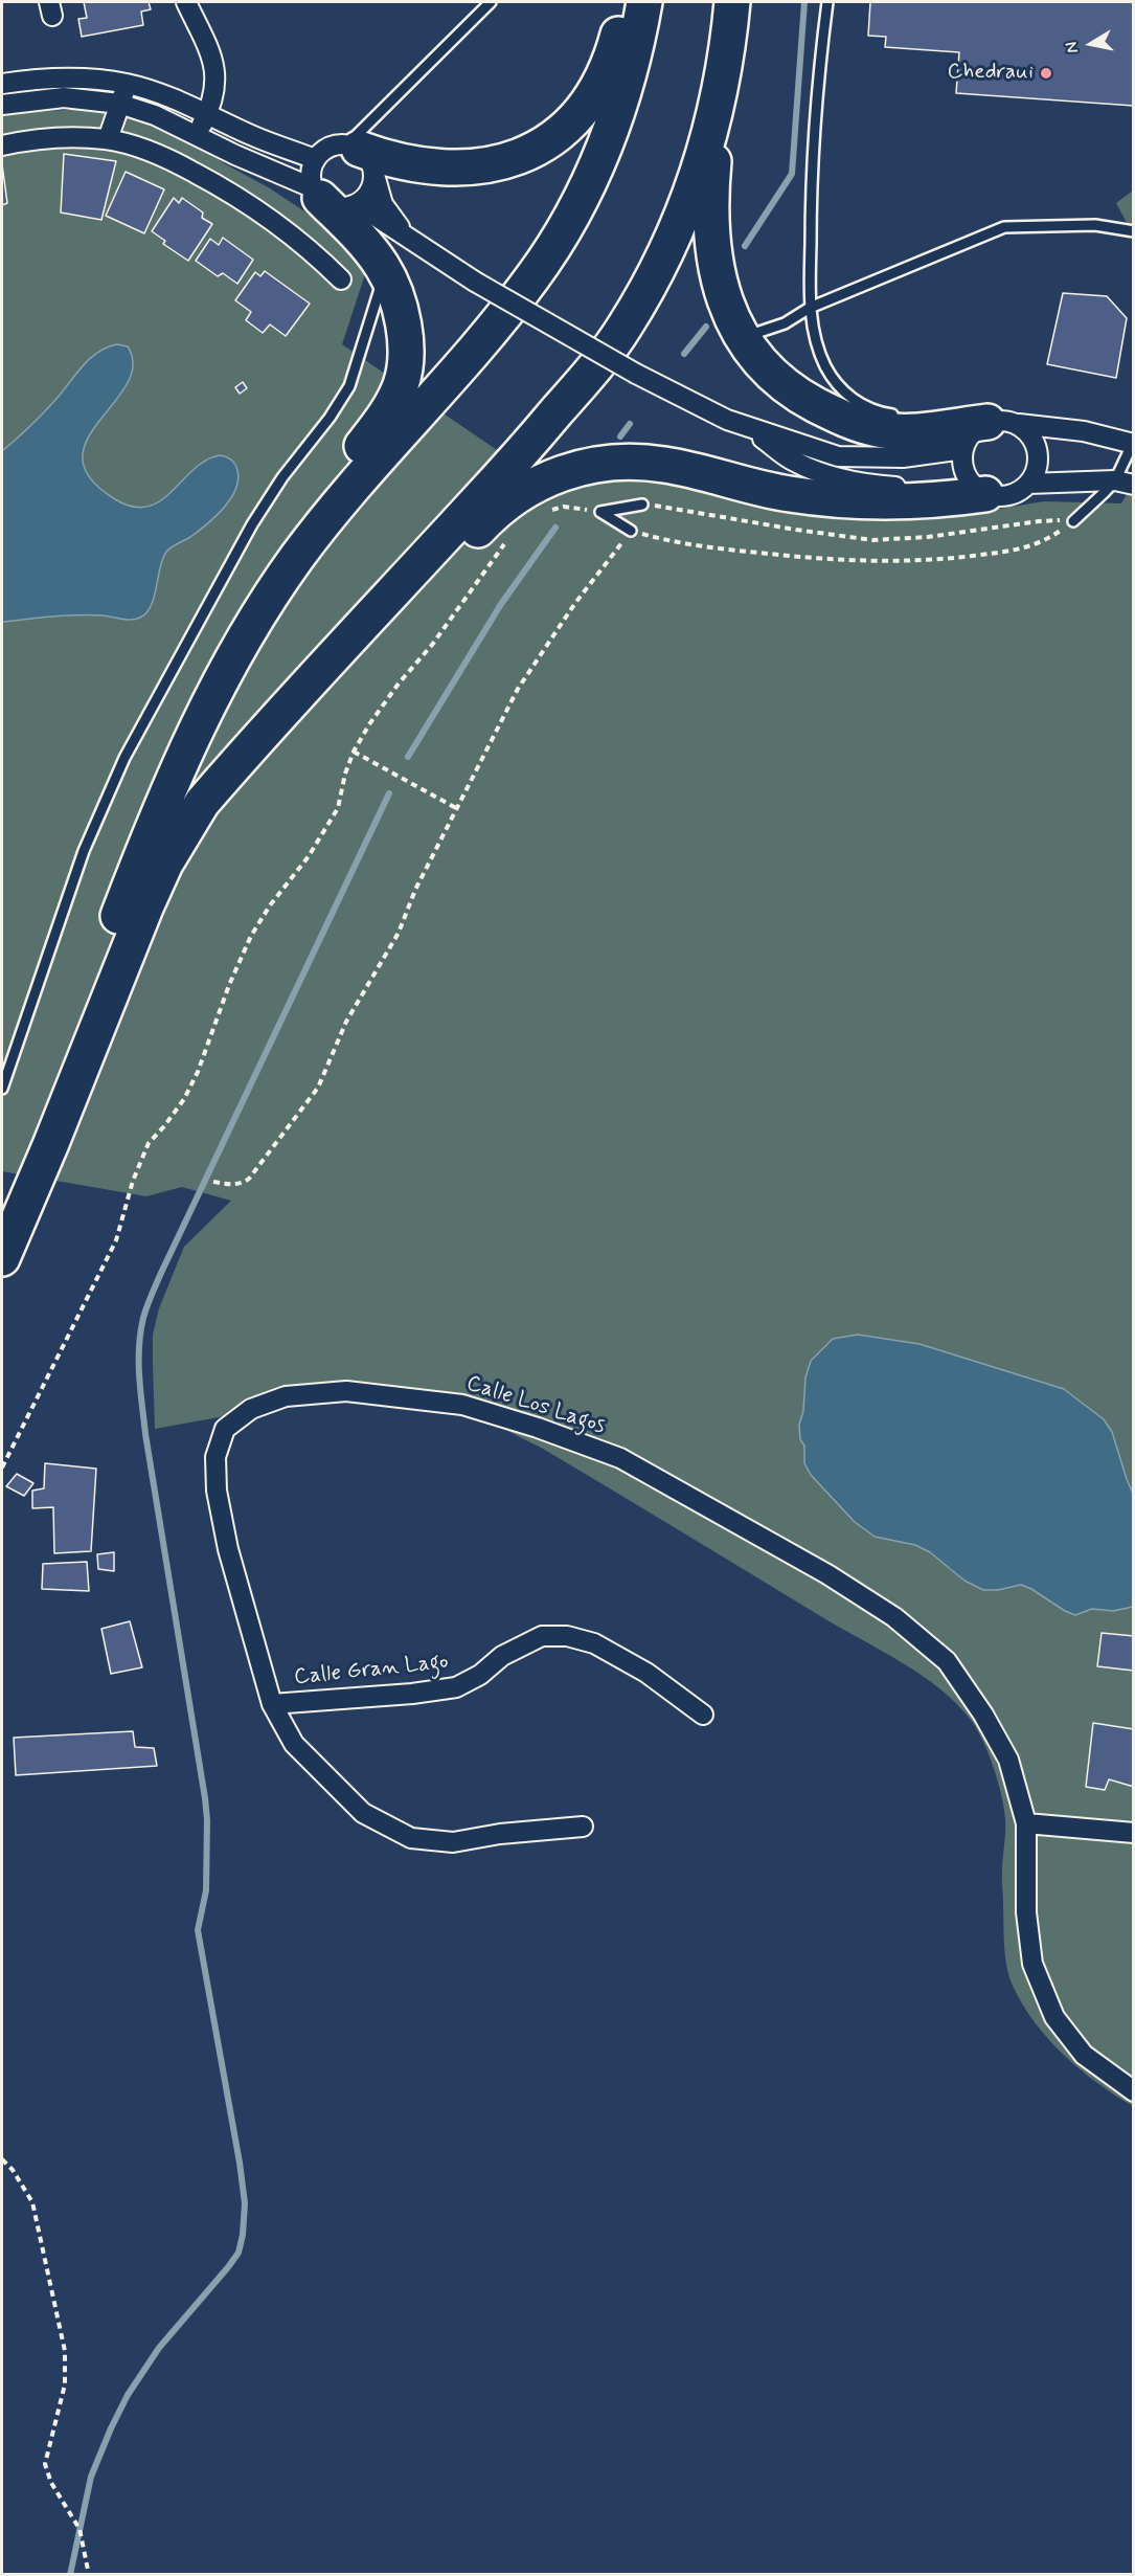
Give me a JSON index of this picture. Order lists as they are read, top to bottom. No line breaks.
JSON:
{"streets":{"street":["Calle Los Lagos","Calle Gran Lago"]},"crossings":[["Calle Los Lagos","Calle Gran Lago"]],"places":["Chedraui"],"north":"left"}
